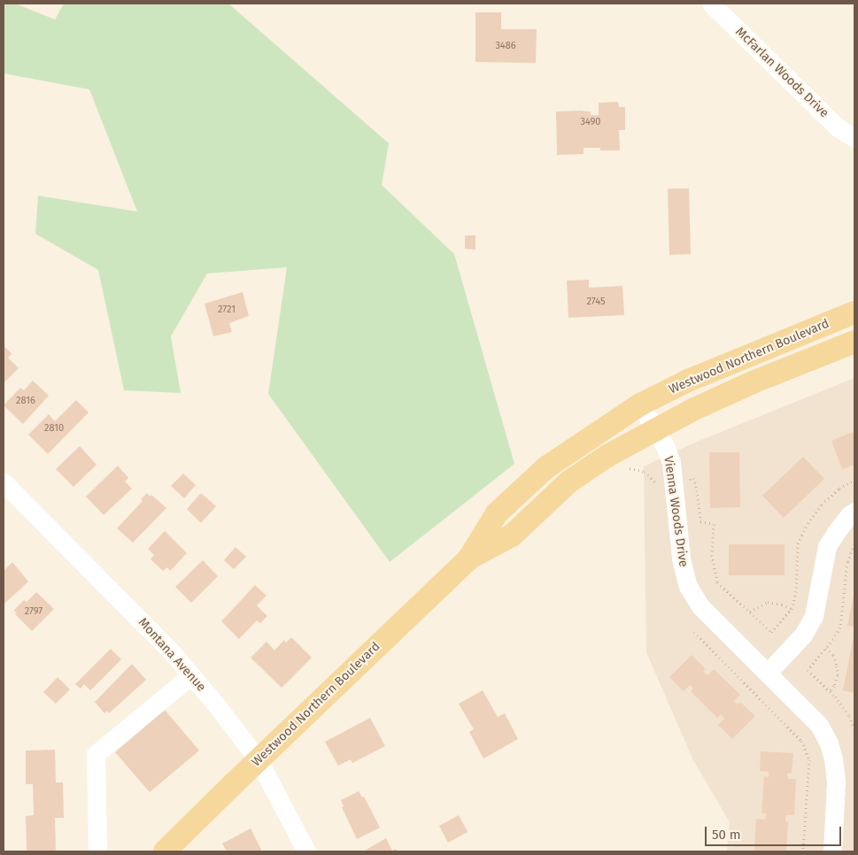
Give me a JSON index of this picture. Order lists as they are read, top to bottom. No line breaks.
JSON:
{"streets":{"main road":["Westwood Northern Boulevard"],"street":["McFarlan Woods Drive","Vienna Woods Drive","Montana Avenue"]},"crossings":[["Westwood Northern Boulevard","Vienna Woods Drive"],["Westwood Northern Boulevard","Montana Avenue"]],"house_numbers":["3486","3490","2745","2721","2816","2810","2797"],"scale_bar":"50 m"}
